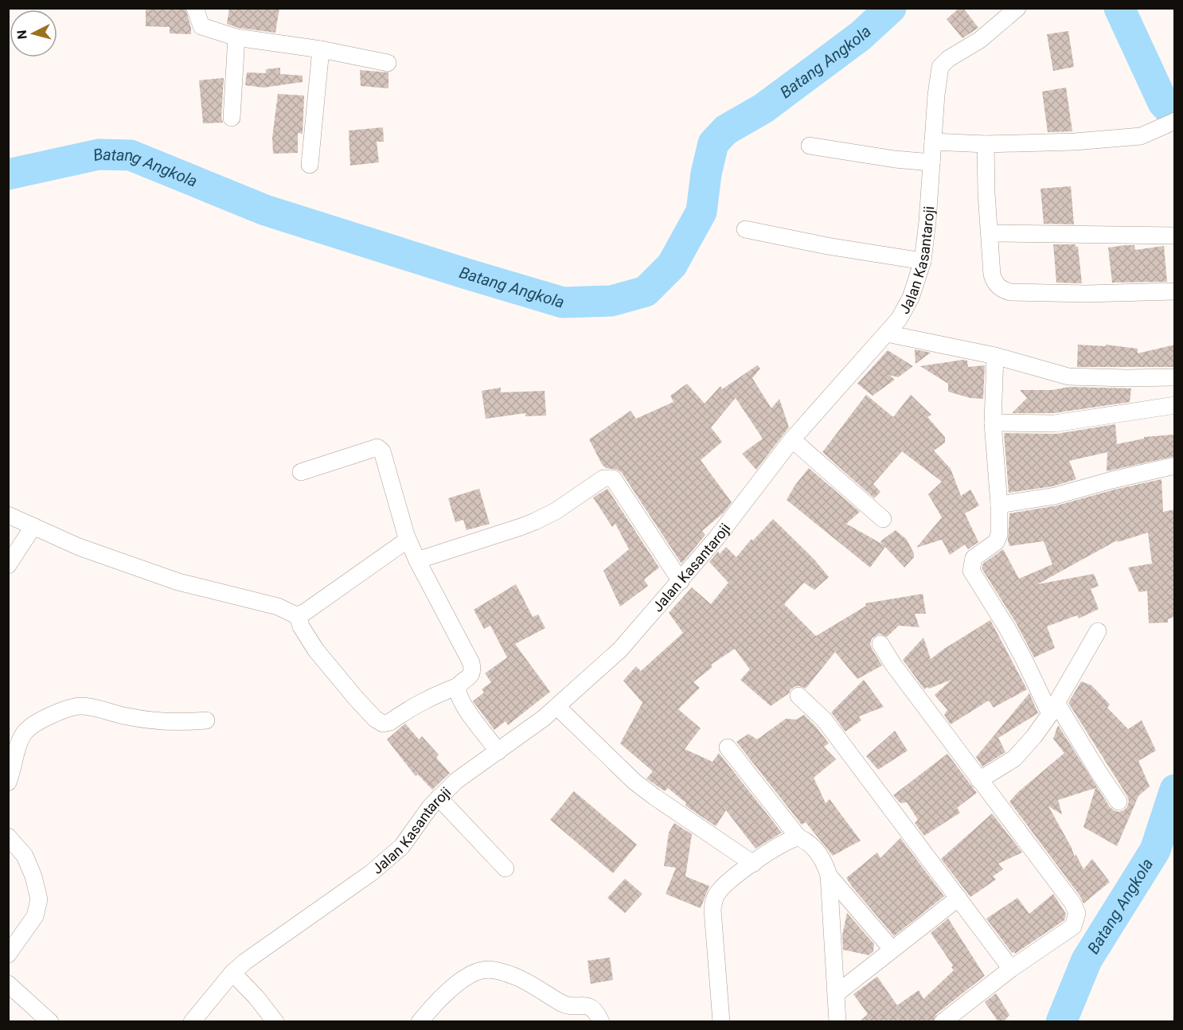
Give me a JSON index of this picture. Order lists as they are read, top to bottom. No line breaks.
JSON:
{"streets":{"street":["Jalan Kasantaroji"]},"water":["Batang Angkola"],"north":"left"}
